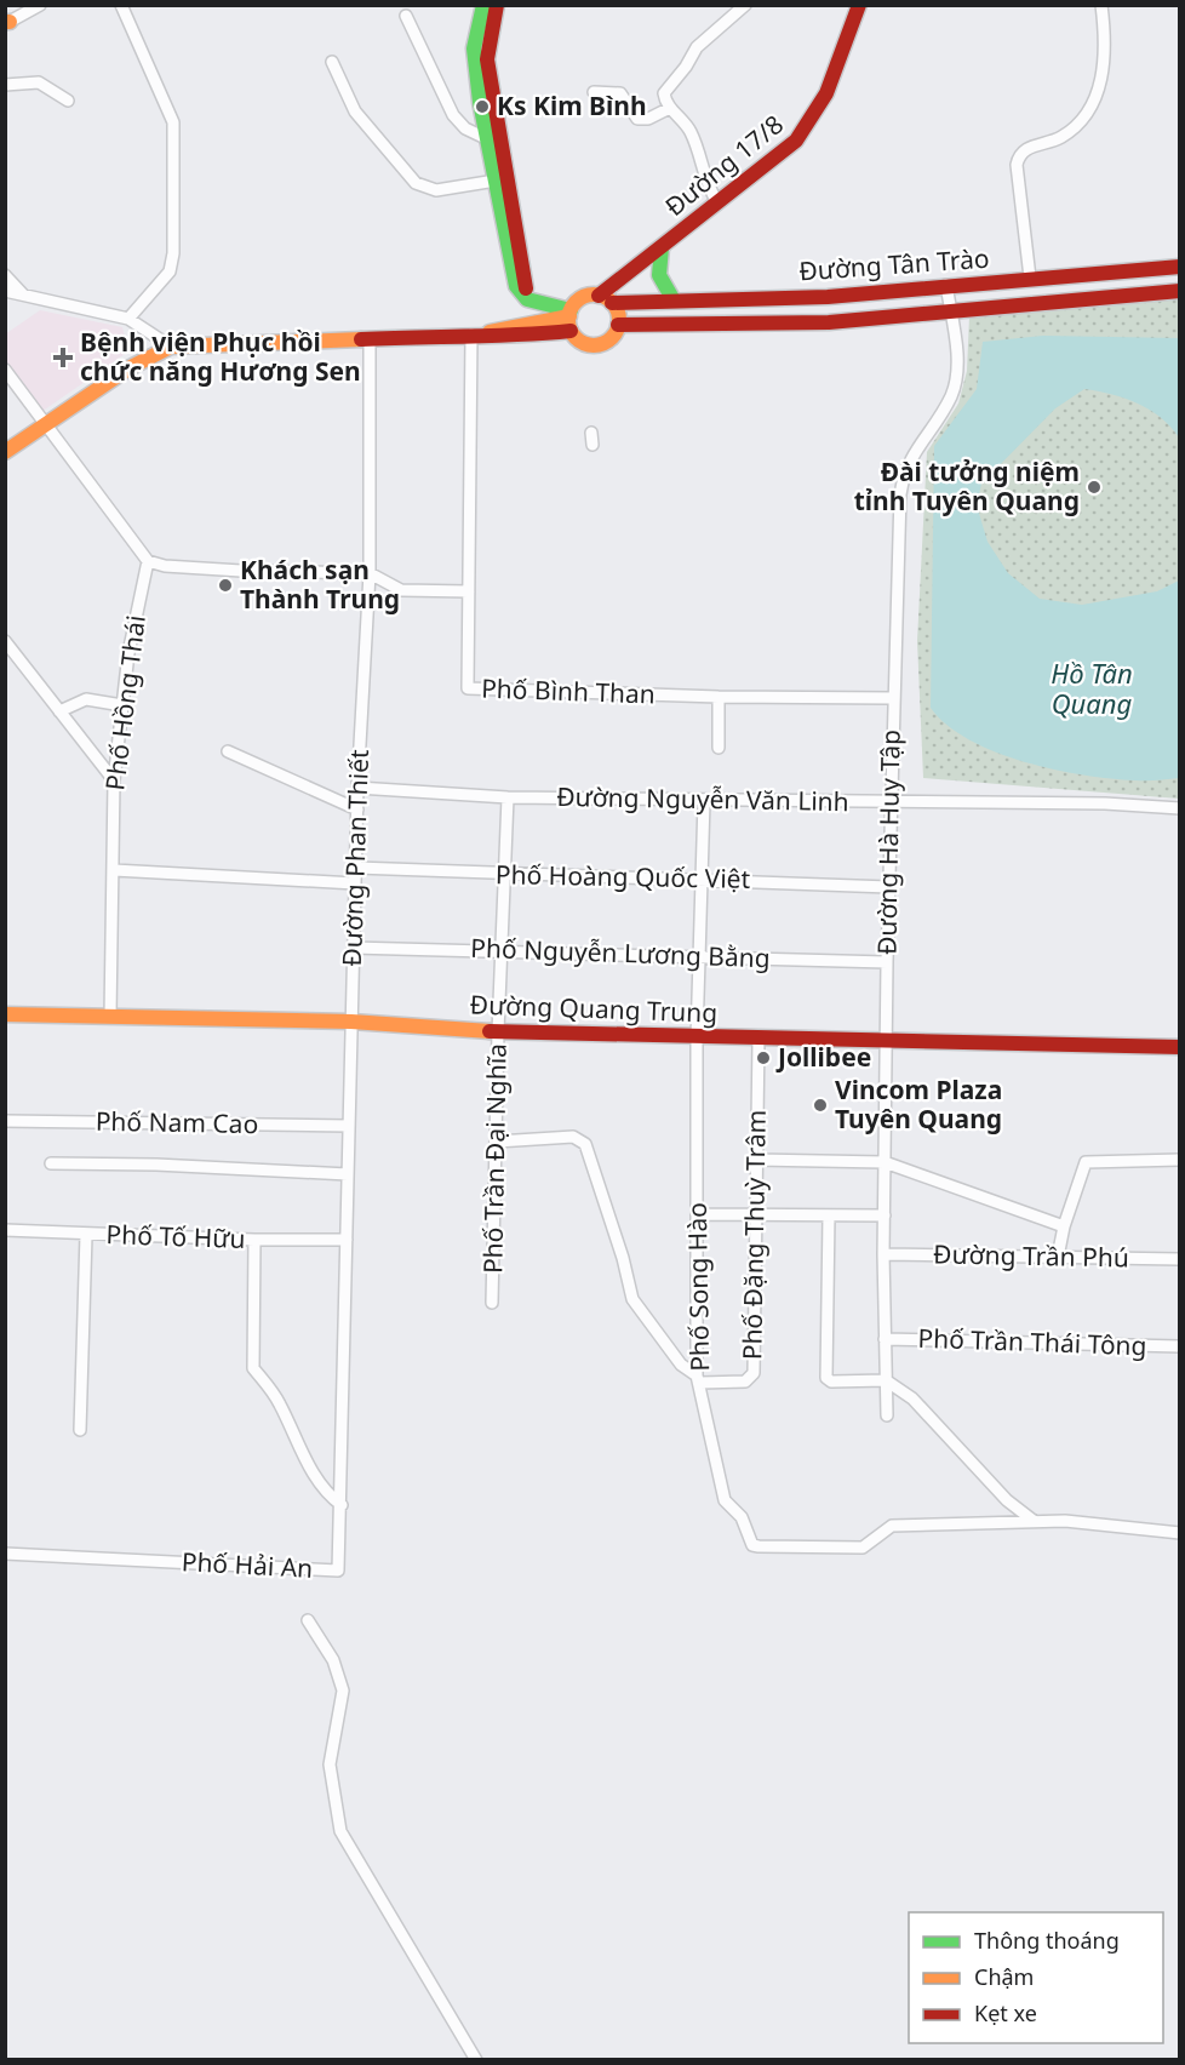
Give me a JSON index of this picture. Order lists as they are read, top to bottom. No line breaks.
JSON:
{"streets":{"main road":["Đường 17/8","Đường Tân Trào","Đường Quang Trung"],"street":["Phố Bình Than","Phố Hồng Thái","Đường Nguyễn Văn Linh","Đường Hà Huy Tập","Đường Phan Thiết","Phố Hoàng Quốc Việt","Phố Nguyễn Lương Bằng","Phố Nam Cao","Phố Trần Đại Nghĩa","Phố Đặng Thuỳ Trâm","Phố Tố Hữu","Đường Trần Phú","Phố Song Hào","Phố Trần Thái Tông","Phố Hải An"]},"crossings":[["Đường 17/8","Đường Tân Trào"],["Đường Tân Trào","Đường Hà Huy Tập"],["Phố Bình Than","Đường Hà Huy Tập"],["Phố Hồng Thái","Đường Quang Trung"],["Đường Nguyễn Văn Linh","Đường Hà Huy Tập"],["Đường Nguyễn Văn Linh","Đường Phan Thiết"],["Đường Nguyễn Văn Linh","Phố Trần Đại Nghĩa"],["Đường Nguyễn Văn Linh","Phố Song Hào"],["Đường Hà Huy Tập","Phố Hoàng Quốc Việt"],["Đường Hà Huy Tập","Phố Nguyễn Lương Bằng"],["Đường Hà Huy Tập","Đường Quang Trung"],["Đường Hà Huy Tập","Đường Trần Phú"],["Đường Hà Huy Tập","Phố Trần Thái Tông"],["Đường Phan Thiết","Phố Hoàng Quốc Việt"],["Đường Phan Thiết","Phố Nguyễn Lương Bằng"],["Đường Phan Thiết","Đường Quang Trung"],["Đường Phan Thiết","Phố Nam Cao"],["Đường Phan Thiết","Phố Tố Hữu"],["Đường Phan Thiết","Phố Hải An"],["Phố Hoàng Quốc Việt","Phố Trần Đại Nghĩa"],["Phố Hoàng Quốc Việt","Phố Song Hào"],["Phố Nguyễn Lương Bằng","Phố Trần Đại Nghĩa"],["Phố Nguyễn Lương Bằng","Phố Song Hào"],["Đường Quang Trung","Phố Trần Đại Nghĩa"],["Đường Quang Trung","Phố Đặng Thuỳ Trâm"],["Đường Quang Trung","Phố Song Hào"],["Phố Đặng Thuỳ Trâm","Phố Song Hào"]],"water":["Hồ Tân Quang"],"places":{"other":["Ks Kim Bình","Đài tưởng niệm tỉnh Tuyên Quang","Khách sạn Thành Trung","Jollibee","Vincom Plaza Tuyên Quang"],"health":["Bệnh viện Phục hồi chức năng Hương Sen"]},"legend":["Thông thoáng","Chậm","Kẹt xe"]}
